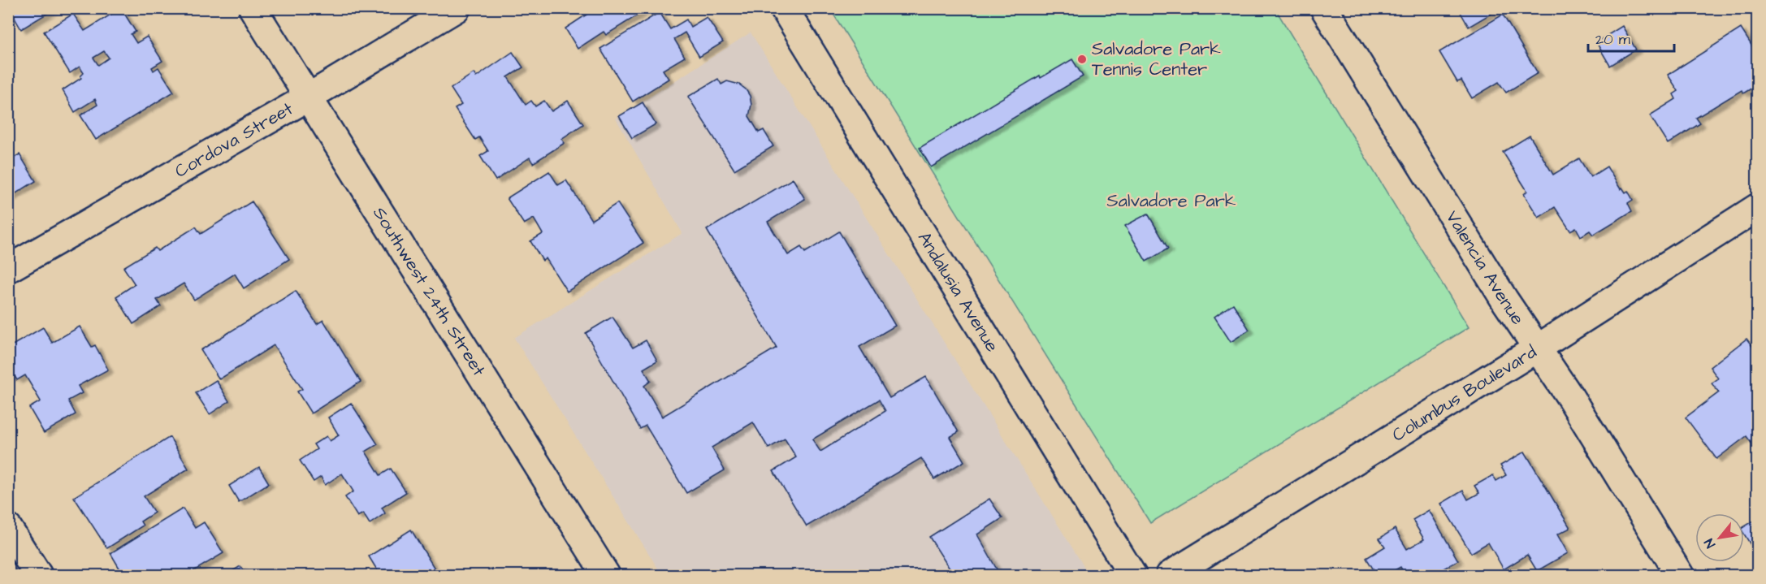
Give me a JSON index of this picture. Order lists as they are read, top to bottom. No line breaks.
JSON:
{"streets":{"street":["Cordova Street","Valencia Avenue","Southwest 24th Street","Andalusia Avenue","Columbus Boulevard"]},"crossings":[["Cordova Street","Southwest 24th Street"],["Valencia Avenue","Columbus Boulevard"]],"parks":["Salvadore Park"],"places":["Salvadore Park Tennis Center"],"scale_bar":"20 m","north":"bottom left"}
